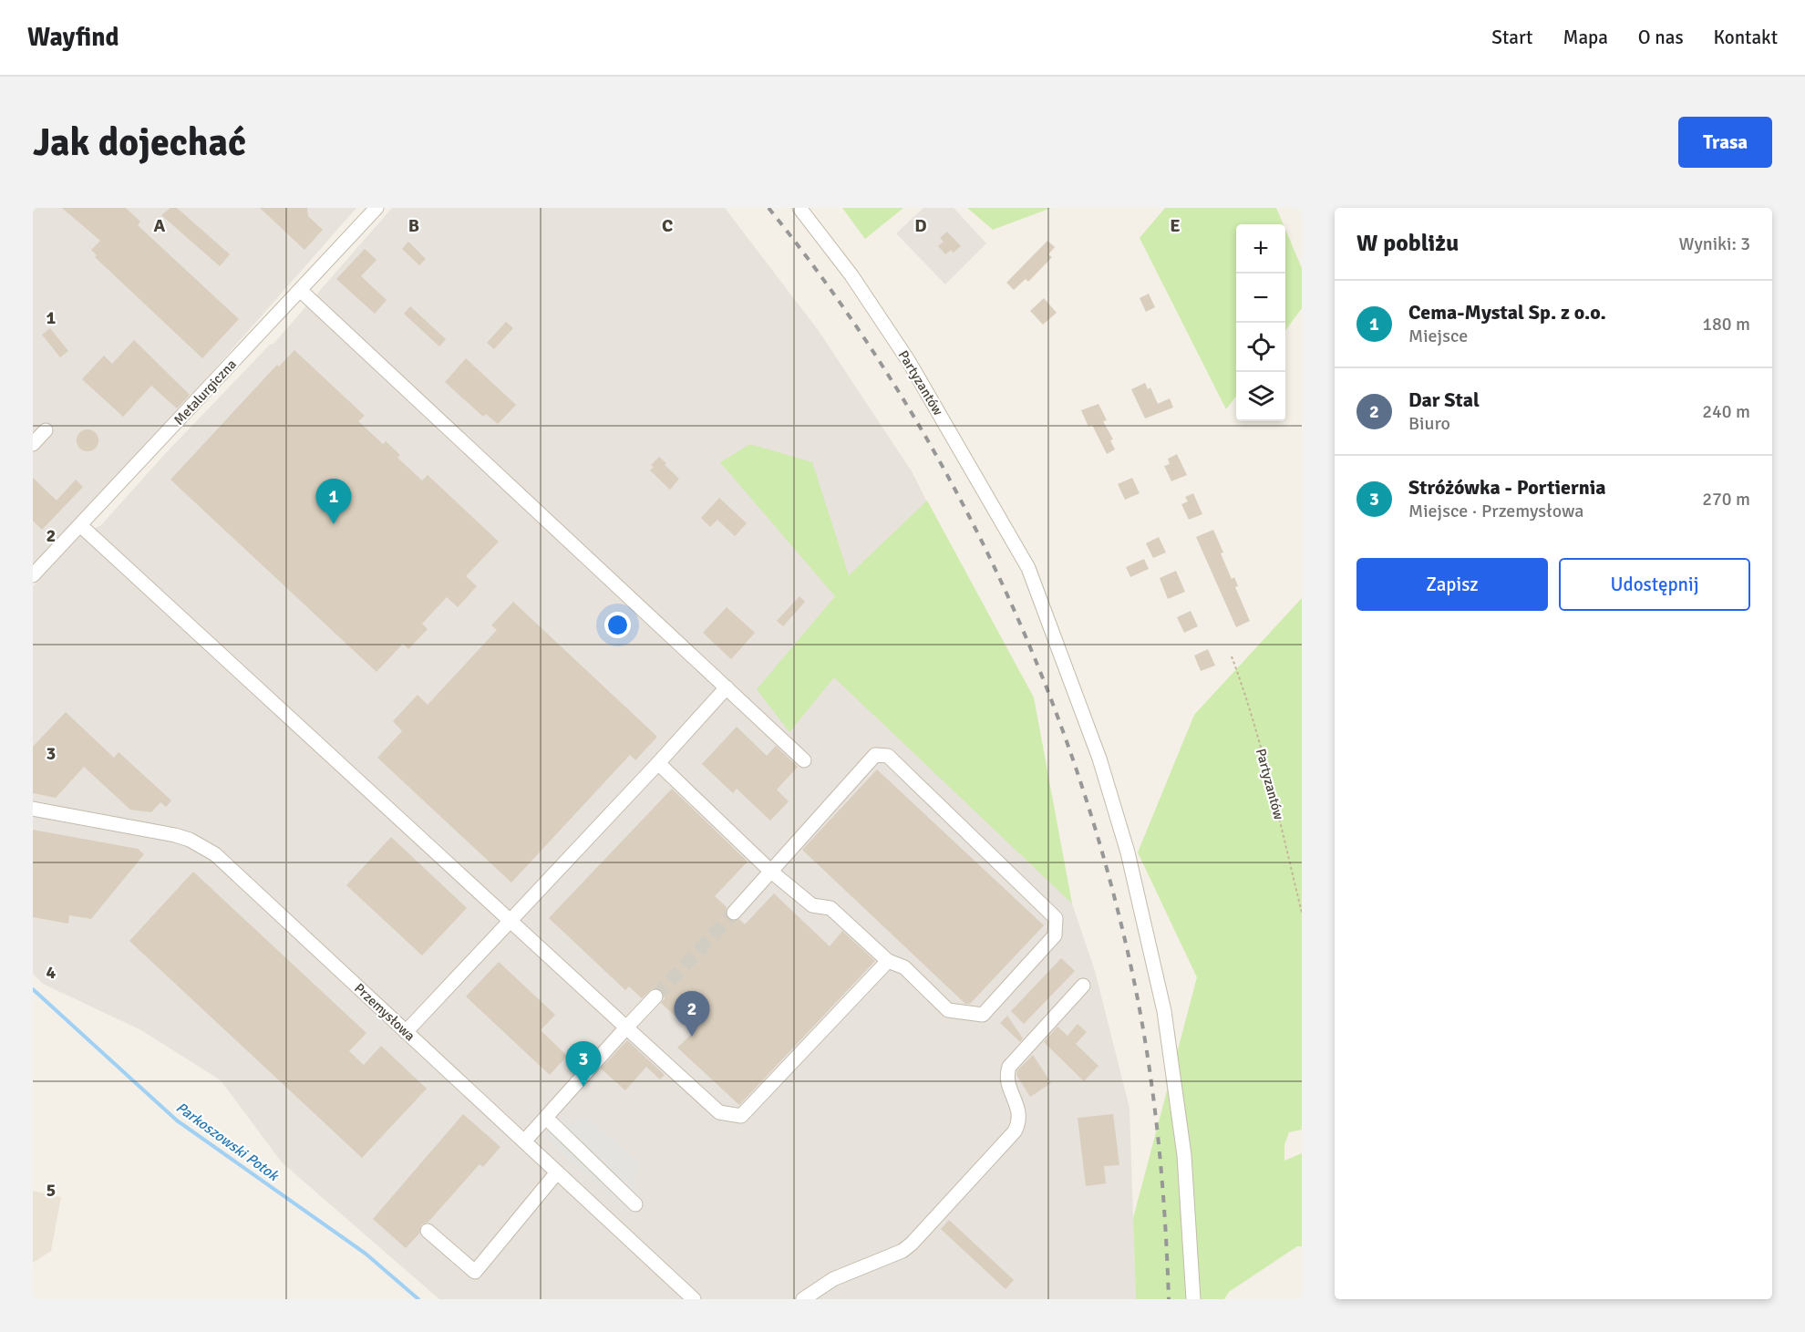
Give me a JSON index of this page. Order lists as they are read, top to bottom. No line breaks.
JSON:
{"streets":{"street":["Partyzantów","Metalurgiczna","Przemysłowa"]},"water":["Parkoszowski Potok"],"page":{"header":"Wayfind","nav":["Start","Mapa","O nas","Kontakt"],"buttons":["Trasa",["Zapisz","Udostępnij"]],"title":"Jak dojechać","heading":["W pobliżu","Wyniki: 3"],"map_buttons":["+","−"],"list":[{"mark":"1","name":"Cema-Mystal Sp. z o.o.","note":"Miejsce","value":"180 m"},{"mark":"2","name":"Dar Stal","note":"Biuro","value":"240 m"},{"mark":"3","name":"Stróżówka - Portiernia","note":"Miejsce · Przemysłowa","value":"270 m"}],"pins":["1","2","3"]},"grid":{"columns":["A","B","C","D","E"],"rows":["1","2","3","4","5"]}}
